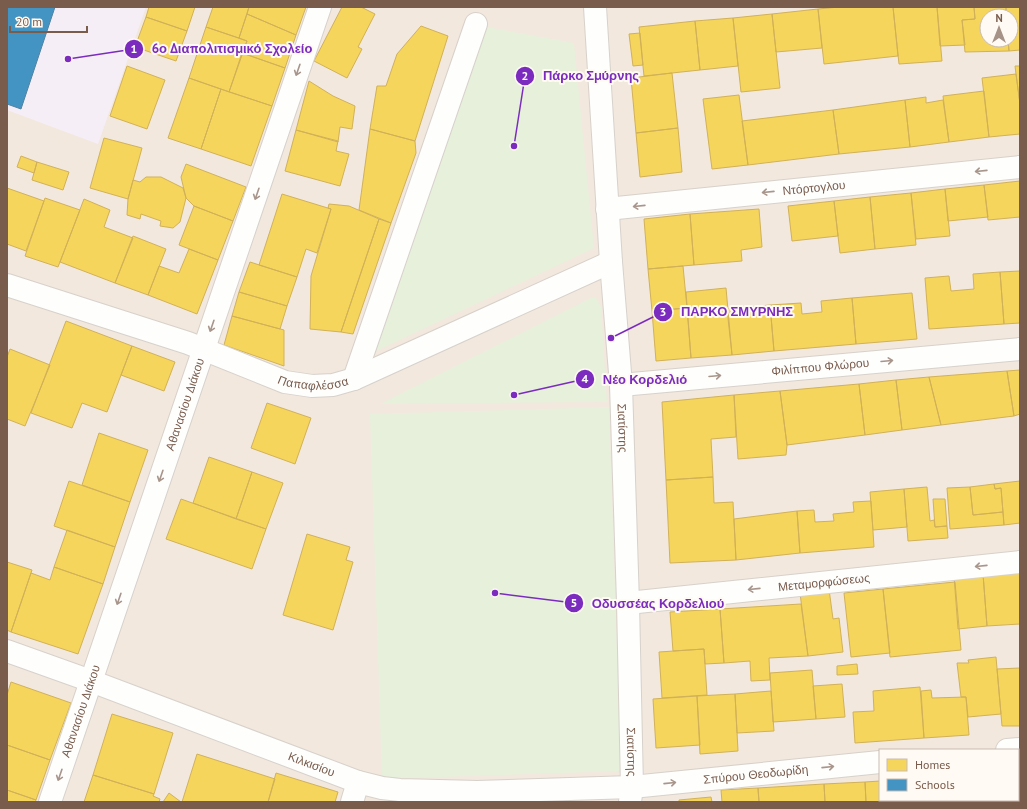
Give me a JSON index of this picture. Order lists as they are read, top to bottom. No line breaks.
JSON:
{"streets":{"street":["Ντόρτογλου","Φιλίππου Φλώρου","Παπαφλέσσα","Αθανασίου Διάκου","Σιατίστης","Μεταμορφώσεως","Κιλκισίου","Σπύρου Θεοδωρίδη"]},"crossings":[["Ντόρτογλου","Σιατίστης"],["Φιλίππου Φλώρου","Σιατίστης"],["Παπαφλέσσα","Αθανασίου Διάκου"],["Παπαφλέσσα","Σιατίστης"],["Αθανασίου Διάκου","Κιλκισίου"],["Σιατίστης","Μεταμορφώσεως"],["Σιατίστης","Κιλκισίου"],["Σιατίστης","Σπύρου Θεοδωρίδη"],["Κιλκισίου","Σπύρου Θεοδωρίδη"]],"one_way":["Ντόρτογλου","Φιλίππου Φλώρου","Μεταμορφώσεως","Σπύρου Θεοδωρίδη"],"places":["6ο Διαπολιτισμικό Σχολείο","Πάρκο Σμύρνης","ΠΑΡΚΟ ΣΜΥΡΝΗΣ","Νέο Κορδελιό","Οδυσσέας Κορδελιού"],"legend":["Homes","Schools"],"scale_bar":"20 m","north":"top"}
